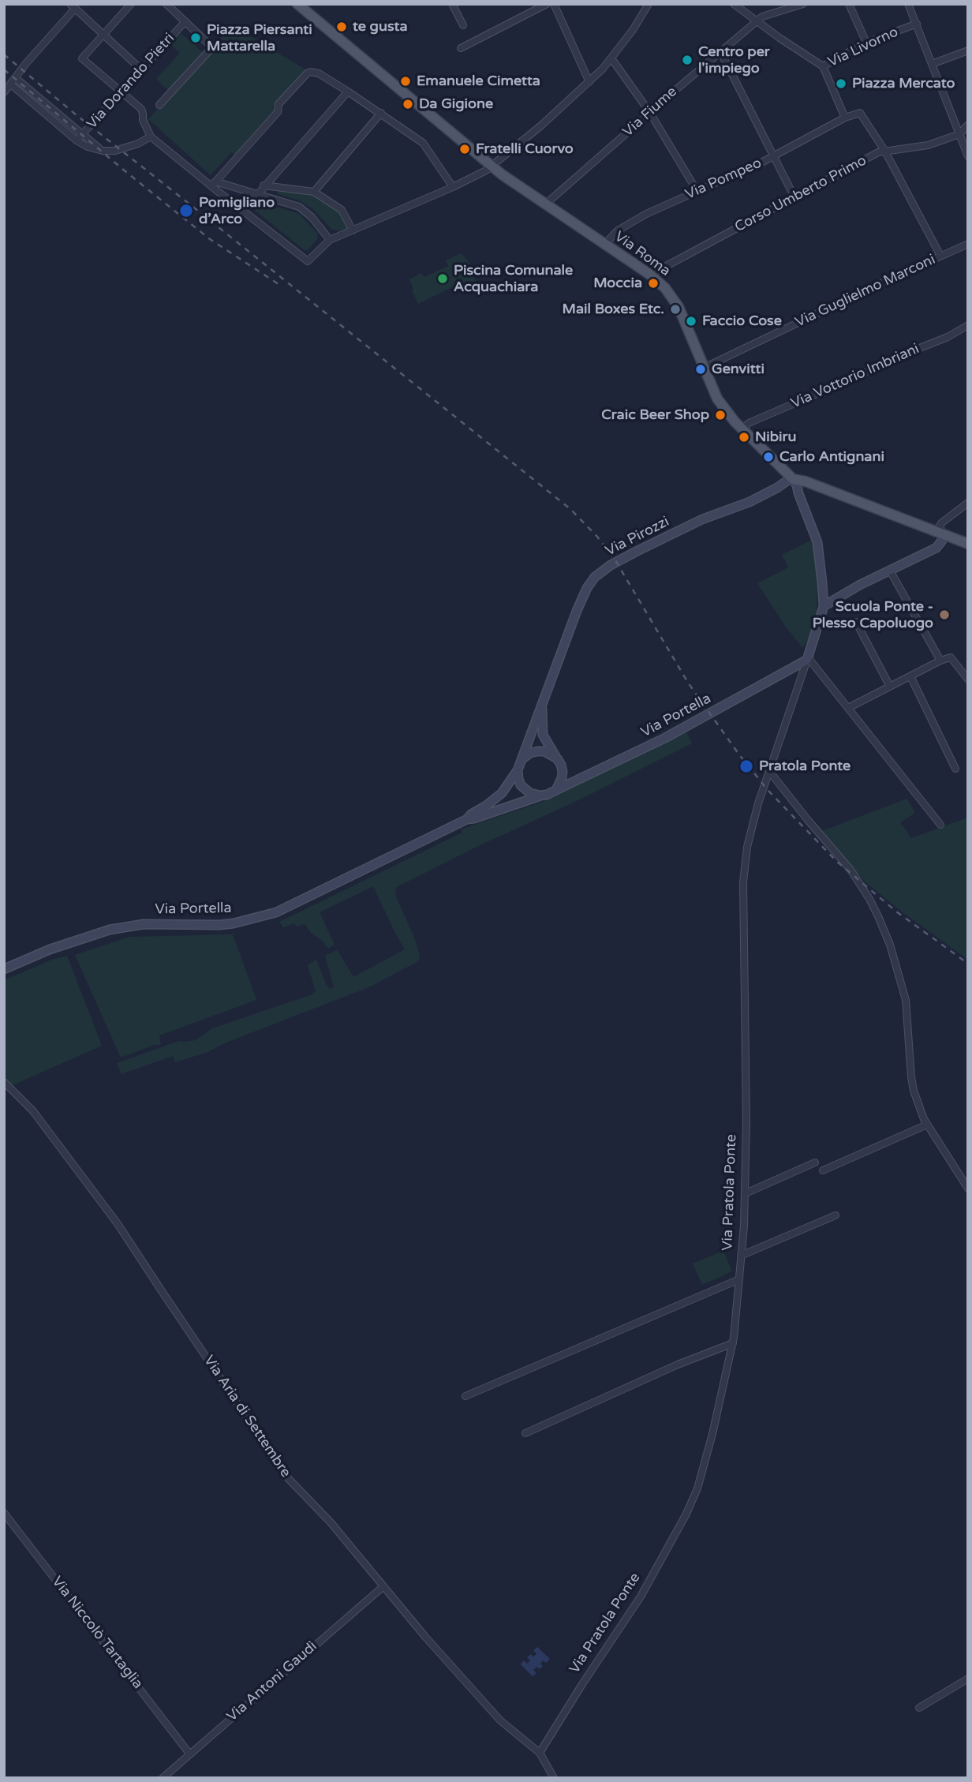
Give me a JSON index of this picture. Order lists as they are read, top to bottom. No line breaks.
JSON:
{"streets":{"main road":["Via Roma","Via Pirozzi","Via Portella","Via Pratola Ponte"],"street":["Via Livorno","Via Dorando Pietri","Via Fiume","Via Pompeo","Corso Umberto Primo","Via Guglielmo Marconi","Via Vottorio Imbriani","Via Aria di Settembre","Via Niccolò Tartaglia","Via Antoni Gaudì"]},"crossings":[["Via Livorno","Via Fiume"],["Via Fiume","Via Roma"],["Via Pompeo","Via Roma"],["Corso Umberto Primo","Via Roma"],["Via Roma","Via Guglielmo Marconi"],["Via Roma","Via Vottorio Imbriani"],["Via Roma","Via Pirozzi"],["Via Roma","Via Pratola Ponte"],["Via Pirozzi","Via Portella"],["Via Pirozzi","Via Pratola Ponte"],["Via Portella","Via Pratola Ponte"],["Via Pratola Ponte","Via Aria di Settembre"],["Via Aria di Settembre","Via Antoni Gaudì"],["Via Niccolò Tartaglia","Via Antoni Gaudì"]],"places":["te gusta","Piazza Piersanti Mattarella","Centro per l'impiego","Emanuele Cimetta","Piazza Mercato","Da Gigione","Fratelli Cuorvo","Pomigliano d’Arco","Piscina Comunale Acquachiara","Moccia","Mail Boxes Etc.","Faccio Cose","Genvitti","Craic Beer Shop","Nibiru","Carlo Antignani","Scuola Ponte - Plesso Capoluogo","Pratola Ponte"]}
